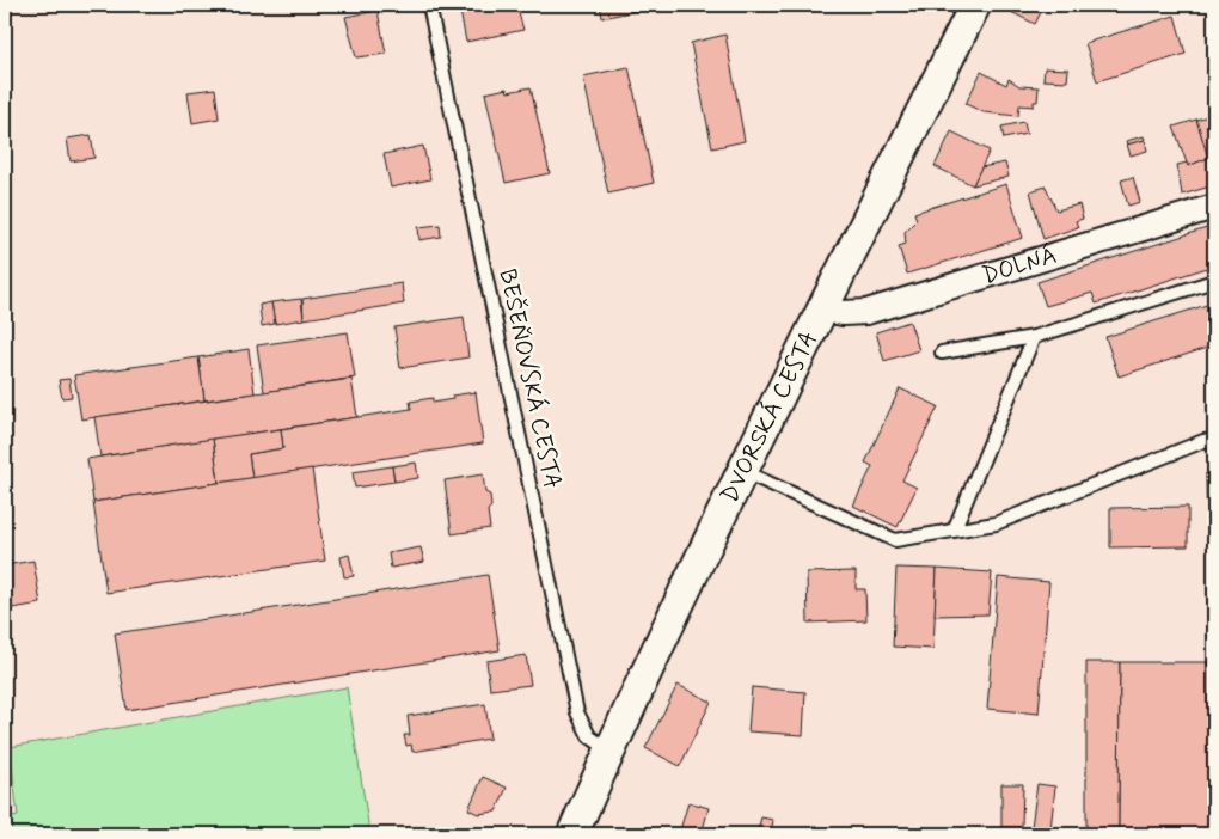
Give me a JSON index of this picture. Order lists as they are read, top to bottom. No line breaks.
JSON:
{"streets":{"street":["DOLNÁ","DVORSKÁ CESTA"],"lane":["BEŠEŇOVSKÁ CESTA"]},"crossings":[["DOLNÁ","DVORSKÁ CESTA"],["BEŠEŇOVSKÁ CESTA","DVORSKÁ CESTA"]]}
